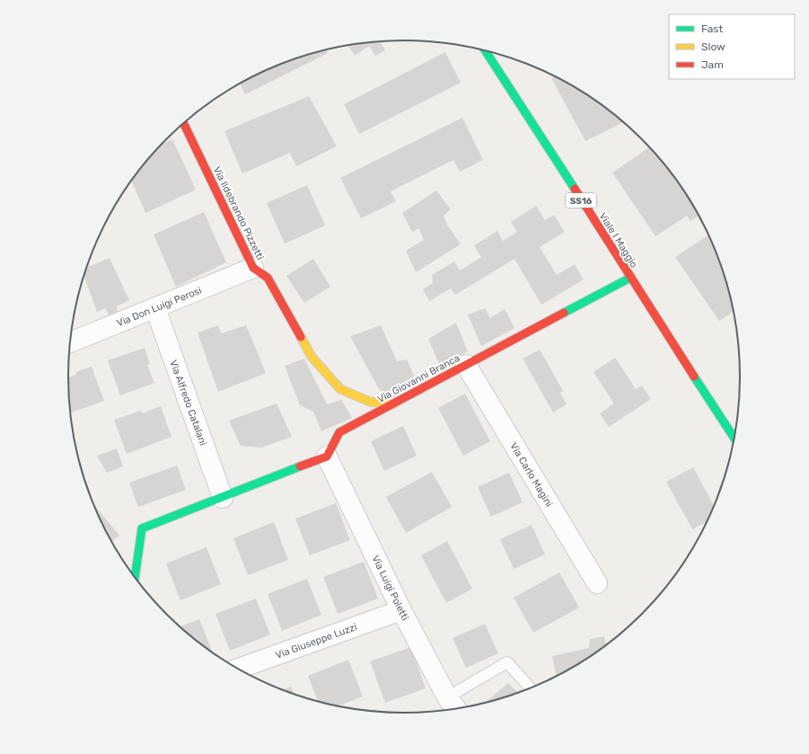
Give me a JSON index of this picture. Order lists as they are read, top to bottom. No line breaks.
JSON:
{"streets":{"street":["SS16","Via Ildebrando Pizzetti","Viale I Maggio","Via Don Luigi Perosi","Via Giovanni Branca","Via Alfredo Catalani","Via Carlo Magini","Via Luigi Poletti","Via Giuseppe Luzzi"]},"crossings":[["Via Ildebrando Pizzetti","Via Don Luigi Perosi"],["Via Ildebrando Pizzetti","Via Giovanni Branca"],["Viale I Maggio","Via Giovanni Branca"],["Via Don Luigi Perosi","Via Alfredo Catalani"],["Via Giovanni Branca","Via Carlo Magini"],["Via Giovanni Branca","Via Luigi Poletti"],["Via Luigi Poletti","Via Giuseppe Luzzi"]],"legend":["Fast","Slow","Jam"]}
